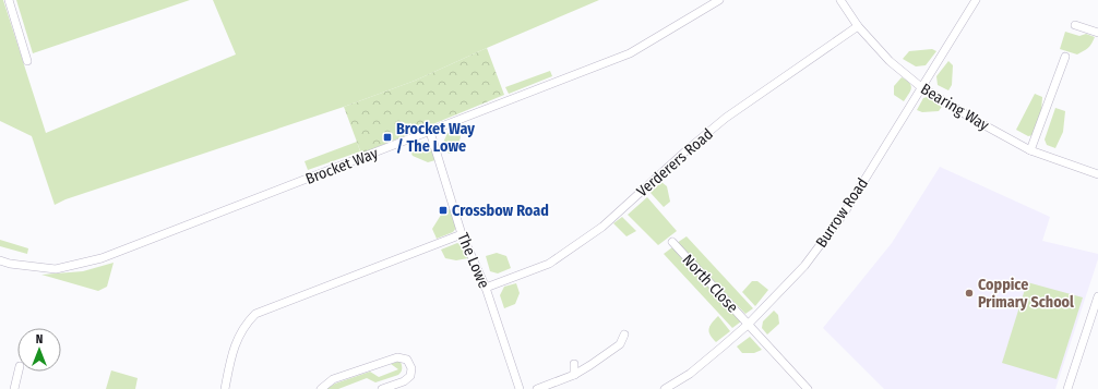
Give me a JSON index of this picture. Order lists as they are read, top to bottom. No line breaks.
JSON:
{"streets":{"street":["Bearing Way","Verderers Road","Brocket Way","Burrow Road","The Lowe","North Close"]},"crossings":[["Bearing Way","Verderers Road"],["Bearing Way","Burrow Road"],["Verderers Road","The Lowe"],["Brocket Way","The Lowe"],["Burrow Road","North Close"]],"places":{"transit":["Brocket Way / The Lowe","Crossbow Road"],"other":["Coppice Primary School"]},"north":"top"}
